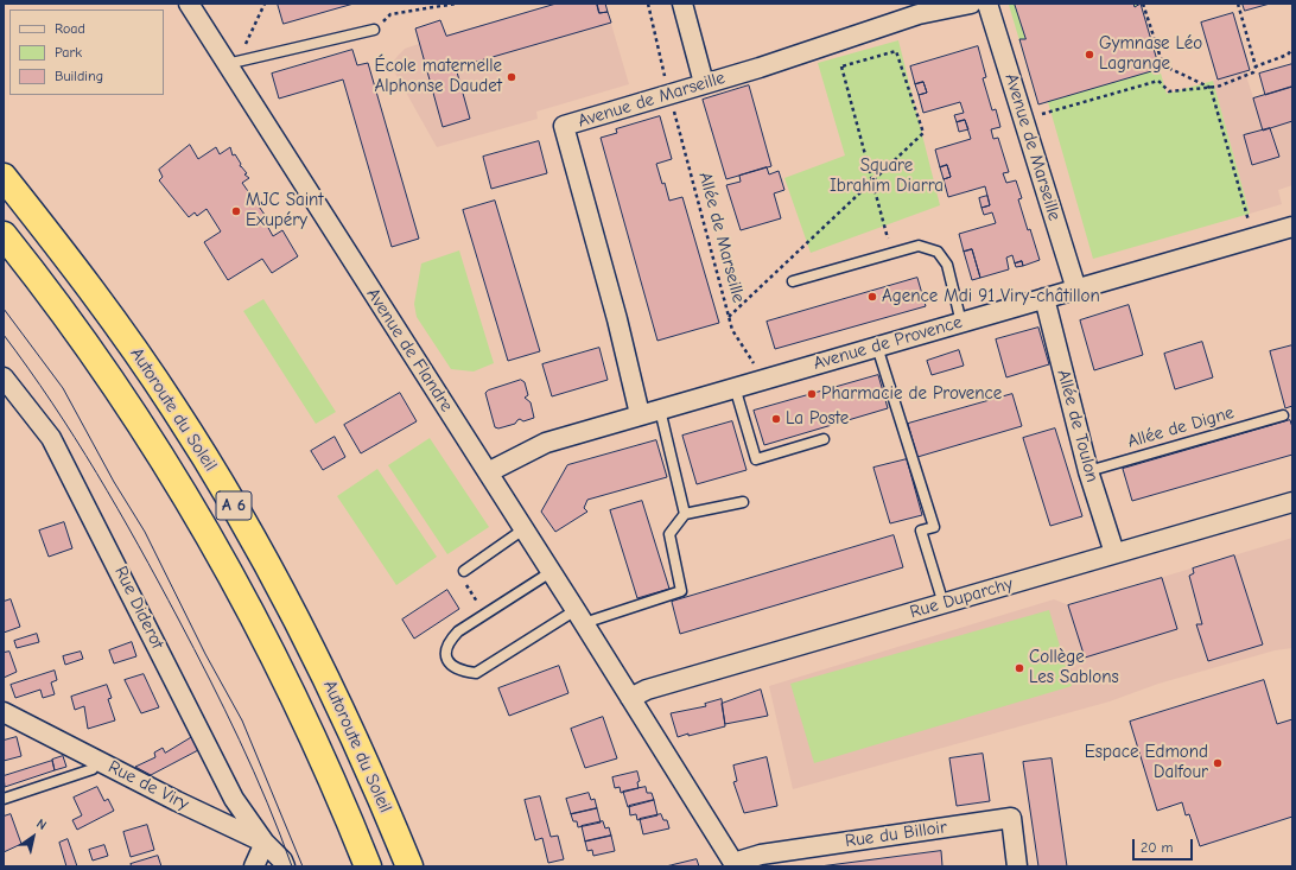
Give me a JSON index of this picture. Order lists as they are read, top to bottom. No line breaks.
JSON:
{"streets":{"highway":["Autoroute du Soleil","A 6"],"street":["Avenue de Marseille","Avenue de Provence","Avenue de Flandre","Allée de Toulon","Rue Duparchy","Rue Diderot","Rue de Viry","Rue du Billoir"],"lane":["Allée de Digne"],"path":["Allée de Marseille"]},"crossings":[["Avenue de Marseille","Allée de Marseille"],["Avenue de Marseille","Avenue de Provence"],["Allée de Marseille","Avenue de Provence"],["Avenue de Provence","Avenue de Flandre"],["Avenue de Provence","Allée de Toulon"],["Avenue de Flandre","Rue Duparchy"],["Avenue de Flandre","Rue du Billoir"],["Allée de Toulon","Allée de Digne"],["Allée de Toulon","Rue Duparchy"],["Rue Diderot","Rue de Viry"]],"parks":["Square Ibrahim Diarra"],"places":["Gymnase Léo Lagrange","École maternelle Alphonse Daudet","MJC Saint Exupéry","Agence Mdi 91 Viry-châtillon","Pharmacie de Provence","La Poste","Collège Les Sablons","Espace Edmond Dalfour"],"legend":["Road","Park","Building"],"scale_bar":"20 m","north":"top right"}
